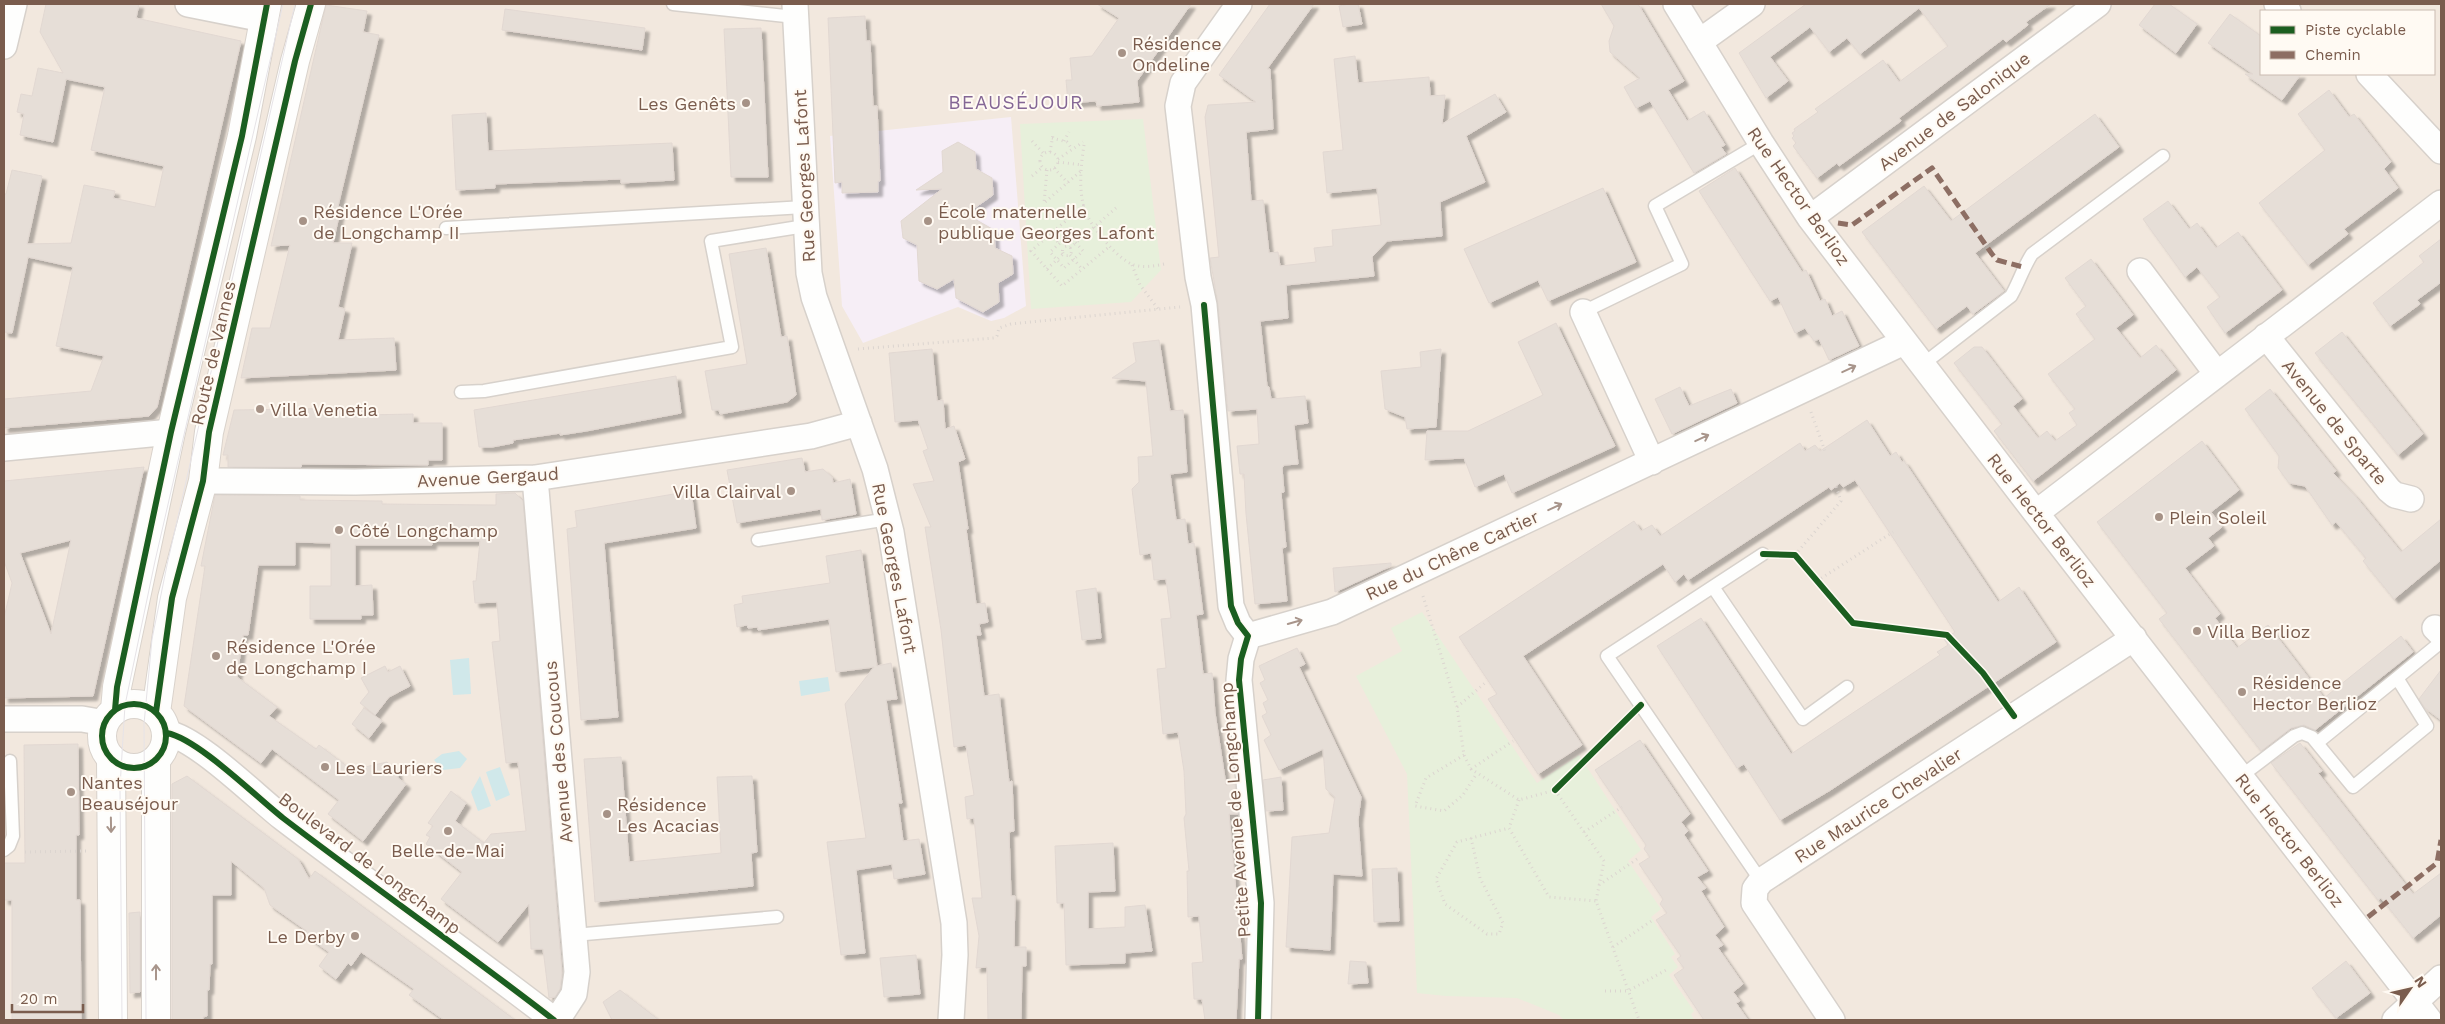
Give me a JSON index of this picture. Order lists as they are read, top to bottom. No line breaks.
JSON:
{"streets":{"main road":["Route de Vannes"],"street":["Avenue de Salonique","Rue Georges Lafont","Rue Hector Berlioz","Avenue de Sparte","Avenue Gergaud","Rue du Chêne Cartier","Avenue des Coucous","Rue Maurice Chevalier","Petite Avenue de Longchamp","Boulevard de Longchamp"]},"crossings":[["Avenue de Salonique","Rue Hector Berlioz"],["Rue Georges Lafont","Avenue Gergaud"],["Rue Hector Berlioz","Rue du Chêne Cartier"],["Rue Hector Berlioz","Rue Maurice Chevalier"],["Route de Vannes","Avenue Gergaud"],["Route de Vannes","Boulevard de Longchamp"],["Avenue Gergaud","Avenue des Coucous"],["Rue du Chêne Cartier","Petite Avenue de Longchamp"],["Avenue des Coucous","Boulevard de Longchamp"]],"one_way":["Rue du Chêne Cartier"],"districts":["BEAUSÉJOUR"],"places":["Résidence Ondeline","Les Genêts","Résidence L'Orée de Longchamp II","École maternelle publique Georges Lafont","Villa Venetia","Villa Clairval","Plein Soleil","Côté Longchamp","Villa Berlioz","Résidence L'Orée de Longchamp I","Résidence Hector Berlioz","Les Lauriers","Nantes Beauséjour","Résidence Les Acacias","Belle-de-Mai","Le Derby"],"legend":["Piste cyclable","Chemin"],"scale_bar":"20 m","north":"top right"}
